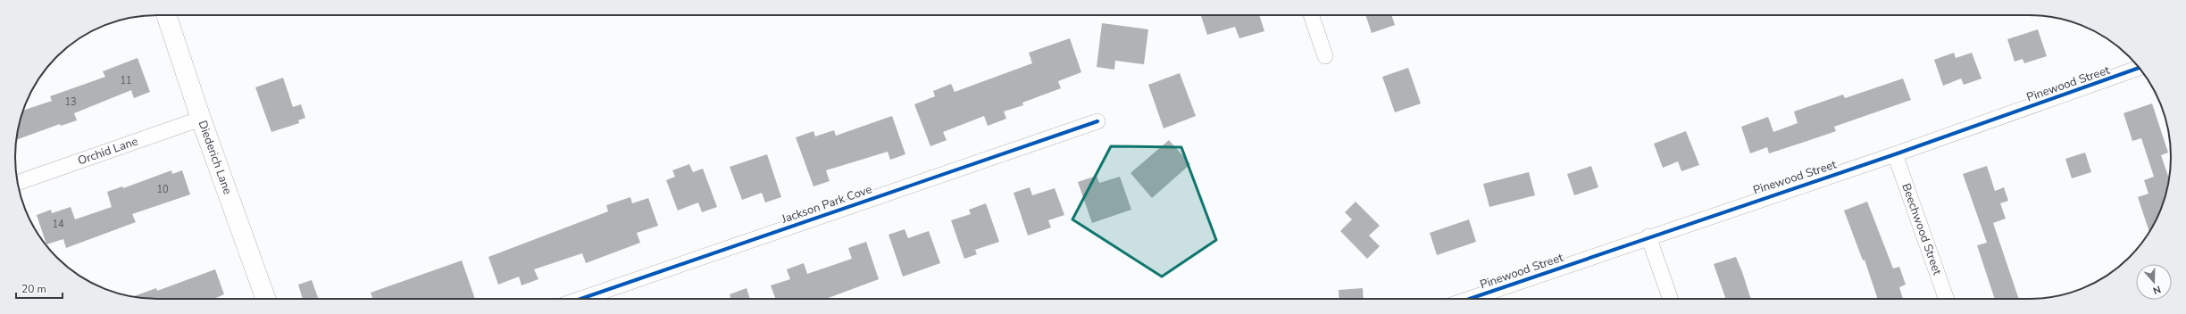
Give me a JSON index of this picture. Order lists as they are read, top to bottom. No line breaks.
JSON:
{"streets":{"street":["Pinewood Street","Orchid Lane","Diederich Lane","Jackson Park Cove","Beechwood Street"]},"crossings":[["Pinewood Street","Beechwood Street"],["Orchid Lane","Diederich Lane"]],"house_numbers":["11","13","10","14"],"scale_bar":"20 m","north":"bottom"}
